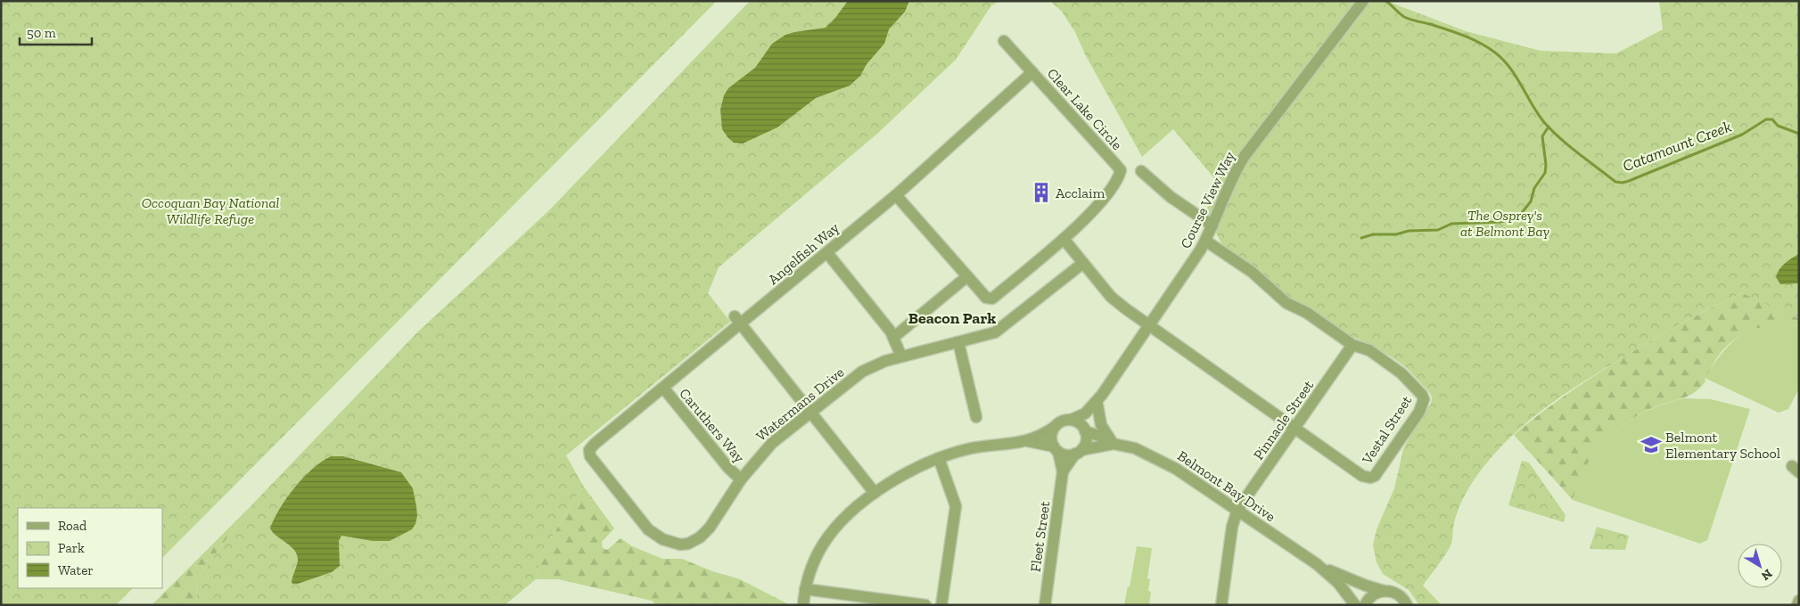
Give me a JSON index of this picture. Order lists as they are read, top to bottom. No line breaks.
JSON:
{"streets":{"street":["Clear Lake Circle","Course View Way","Angelfish Way","Watermans Drive","Pinnacle Street","Caruthers Way","Vestal Street","Belmont Bay Drive","Fleet Street"]},"crossings":[["Clear Lake Circle","Angelfish Way"],["Course View Way","Vestal Street"],["Course View Way","Belmont Bay Drive"],["Course View Way","Fleet Street"],["Angelfish Way","Watermans Drive"],["Angelfish Way","Caruthers Way"],["Watermans Drive","Caruthers Way"],["Pinnacle Street","Vestal Street"],["Pinnacle Street","Belmont Bay Drive"],["Belmont Bay Drive","Fleet Street"]],"districts":["Beacon Park"],"water":["Catamount Creek"],"parks":["Occoquan Bay National Wildlife Refuge","The Osprey's at Belmont Bay"],"places":{"building":["Acclaim"],"school or university":["Belmont Elementary School"]},"legend":["Road","Park","Water"],"scale_bar":"50 m","north":"bottom right"}
